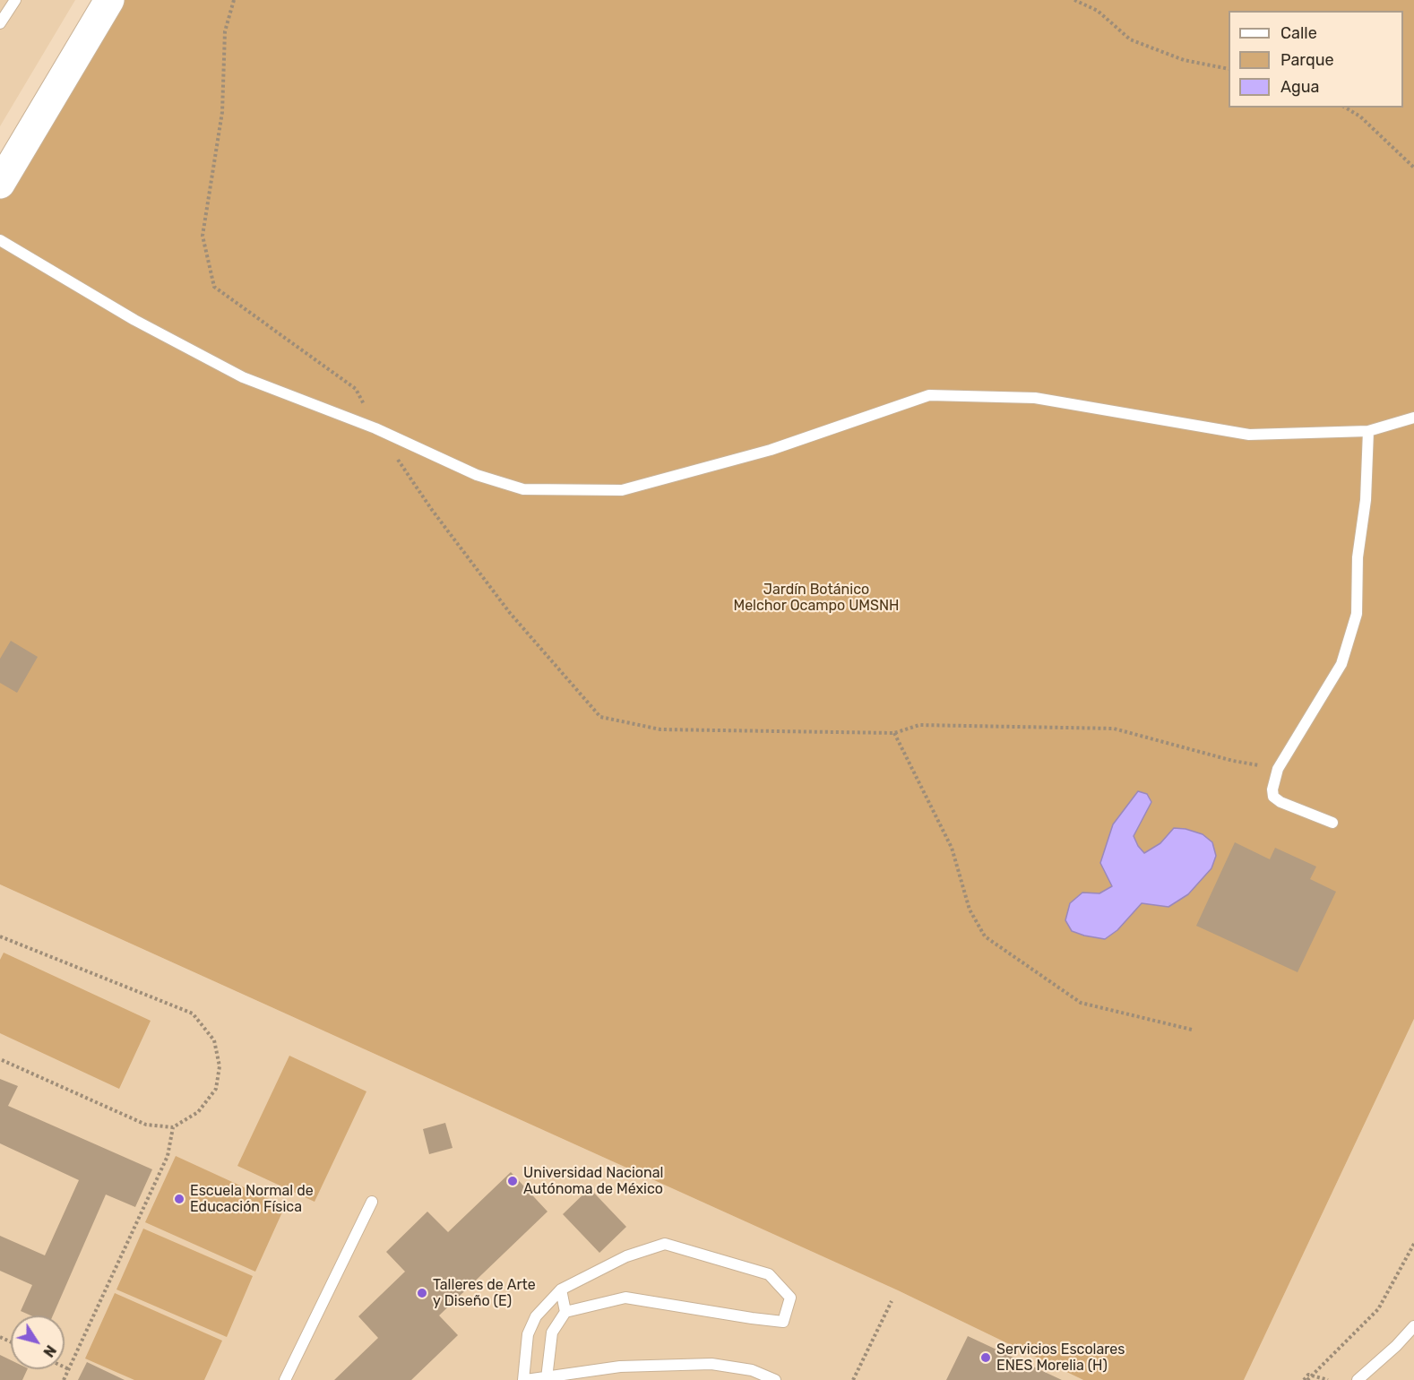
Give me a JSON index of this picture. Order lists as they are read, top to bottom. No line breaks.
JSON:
{"parks":["Jardín Botánico Melchor Ocampo UMSNH"],"places":["Universidad Nacional Autónoma de México","Escuela Normal de Educación Física","Talleres de Arte y Diseño (E)","Servicios Escolares ENES Morelia (H)"],"legend":["Calle","Parque","Agua"],"north":"bottom right"}
